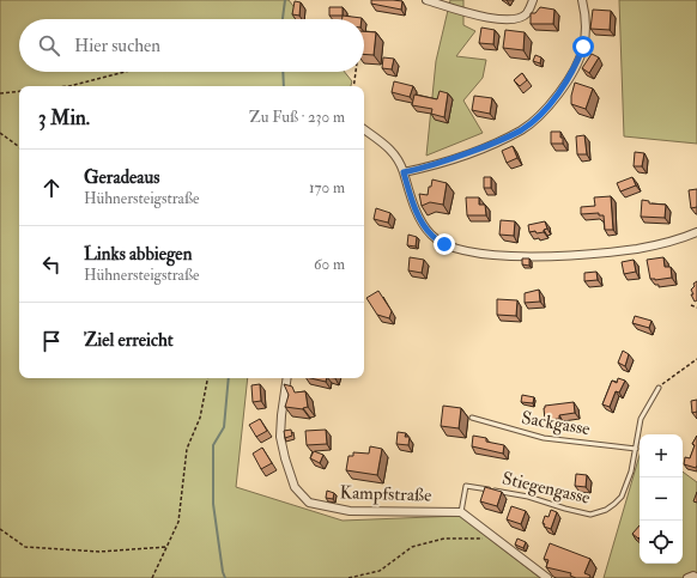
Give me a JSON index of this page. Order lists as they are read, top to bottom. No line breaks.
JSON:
{"streets":{"street":["Kampfstraße"],"lane":["Sackgasse","Stiegengasse"]},"crossings":[["Sackgasse","Stiegengasse"],["Stiegengasse","Kampfstraße"]],"page":{"search":"Hier suchen","heading":["3 Min.","Zu Fuß · 230 m"],"list":[["Geradeaus","Hühnersteigstraße","170 m"],["Links abbiegen","Hühnersteigstraße","60 m"],"Ziel erreicht"],"map_buttons":["+","−"]}}
